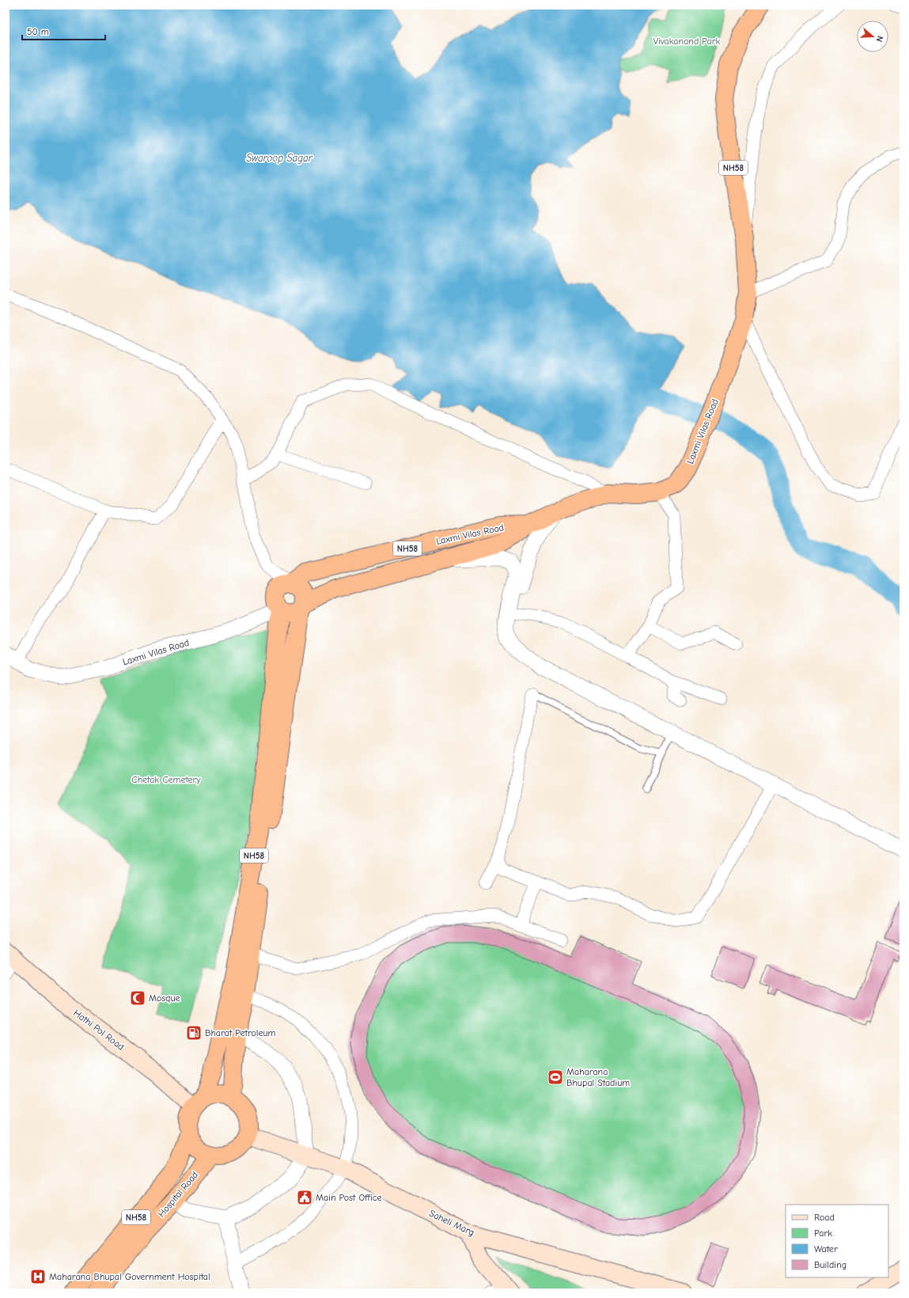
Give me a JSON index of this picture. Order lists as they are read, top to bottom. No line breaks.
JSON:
{"streets":{"highway":["NH58","Laxmi Vilas Road","Hospital Road"],"main road":["Hathi Pol Road","Saheli Marg"]},"crossings":[["NH58","Laxmi Vilas Road"],["NH58","Hathi Pol Road"],["NH58","Hospital Road"],["NH58","Saheli Marg"],["Hathi Pol Road","Hospital Road"],["Hathi Pol Road","Saheli Marg"],["Hospital Road","Saheli Marg"]],"water":["Swaroop Sagar"],"parks":["Vivakanand Park","Chetak Cemetery"],"places":{"mosque":["Mosque"],"fuel station":["Bharat Petroleum"],"sports":["Maharana Bhupal Stadium"],"public building":["Main Post Office"],"hospital":["Maharana Bhupal Government Hospital"]},"legend":["Road","Park","Water","Building"],"scale_bar":"50 m","north":"right"}
